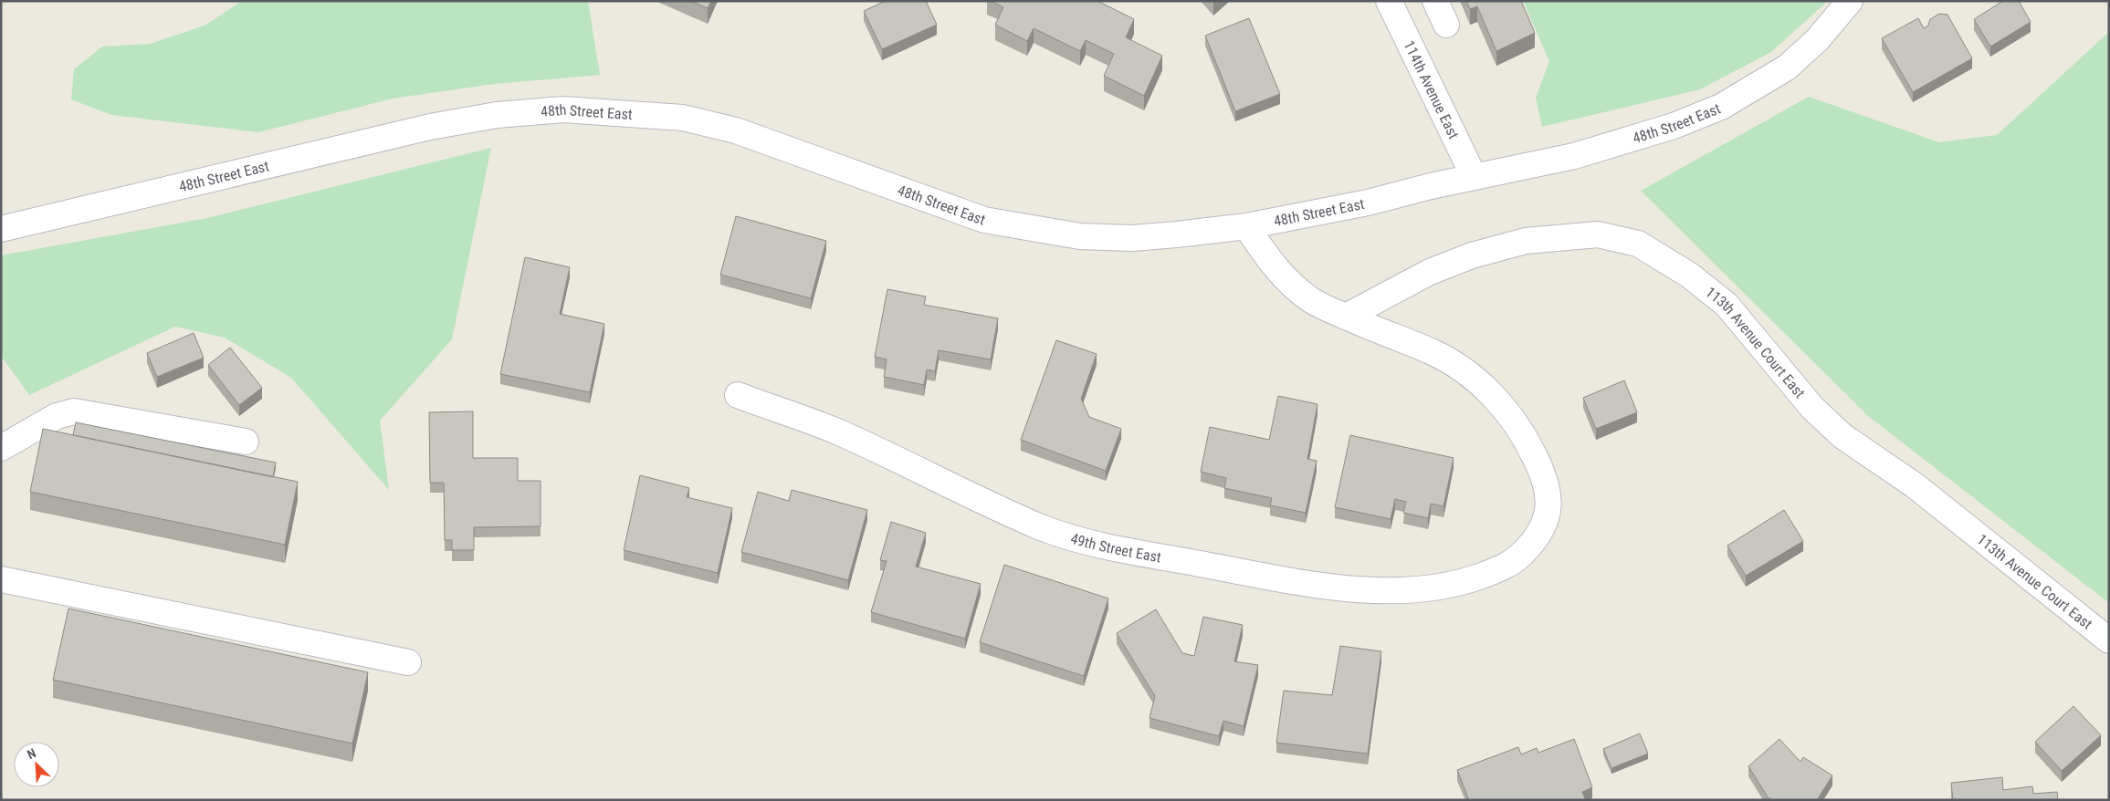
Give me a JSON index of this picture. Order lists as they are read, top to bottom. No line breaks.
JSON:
{"streets":{"street":["114th Avenue East","48th Street East","113th Avenue Court East","49th Street East"]},"crossings":[["114th Avenue East","48th Street East"],["113th Avenue Court East","49th Street East"]],"north":"top left"}
